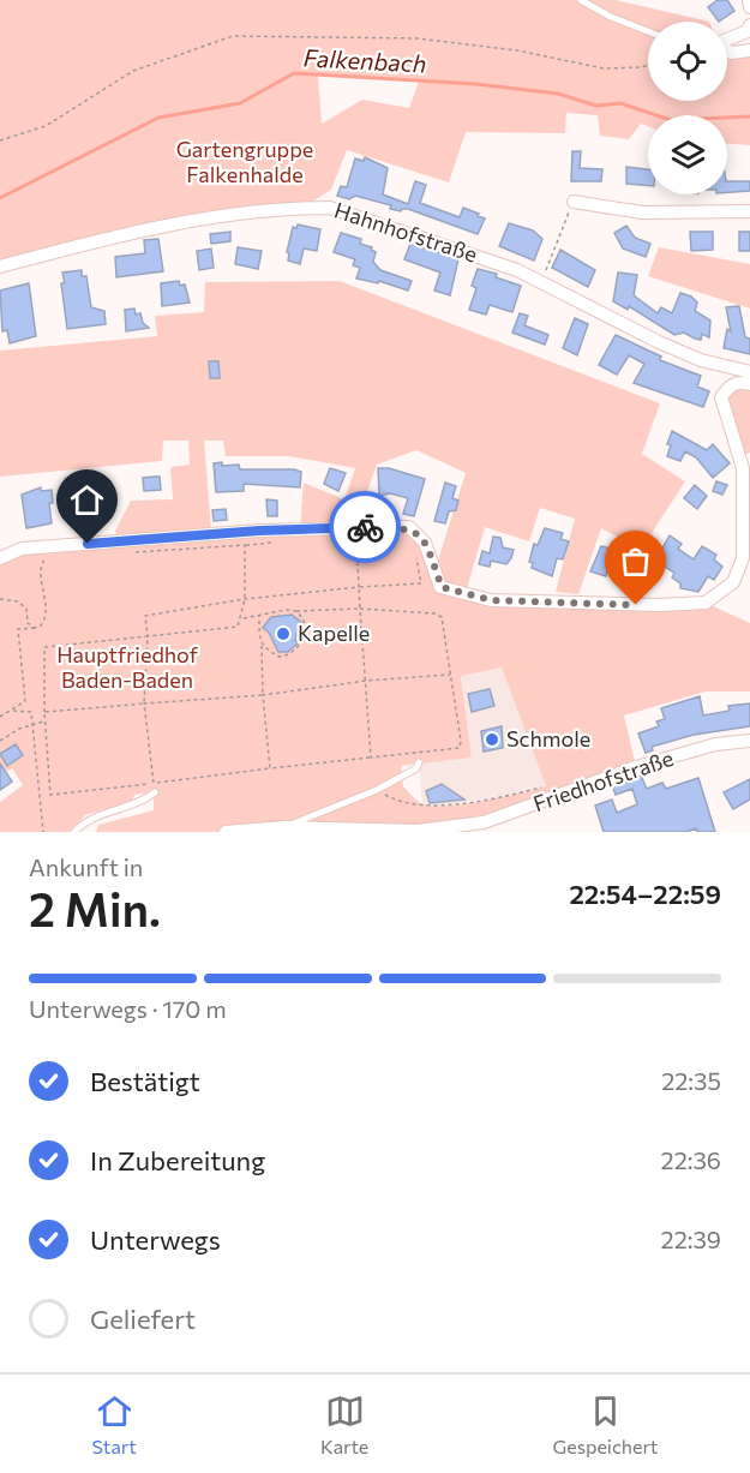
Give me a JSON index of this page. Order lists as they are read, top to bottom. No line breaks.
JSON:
{"streets":{"street":["Hahnhofstraße","Friedhofstraße"]},"water":["Falkenbach"],"parks":["Gartengruppe Falkenhalde","Hauptfriedhof Baden-Baden"],"places":["Kapelle","Schmole"],"page":{"heading":["2 Min.","Ankunft in","22:54–22:59"],"bar":"Unterwegs · 170 m","list":[["Bestätigt","22:35"],["In Zubereitung","22:36"],["Unterwegs","22:39"],"Geliefert"],"tabs":["Start","Karte","Gespeichert"]}}
